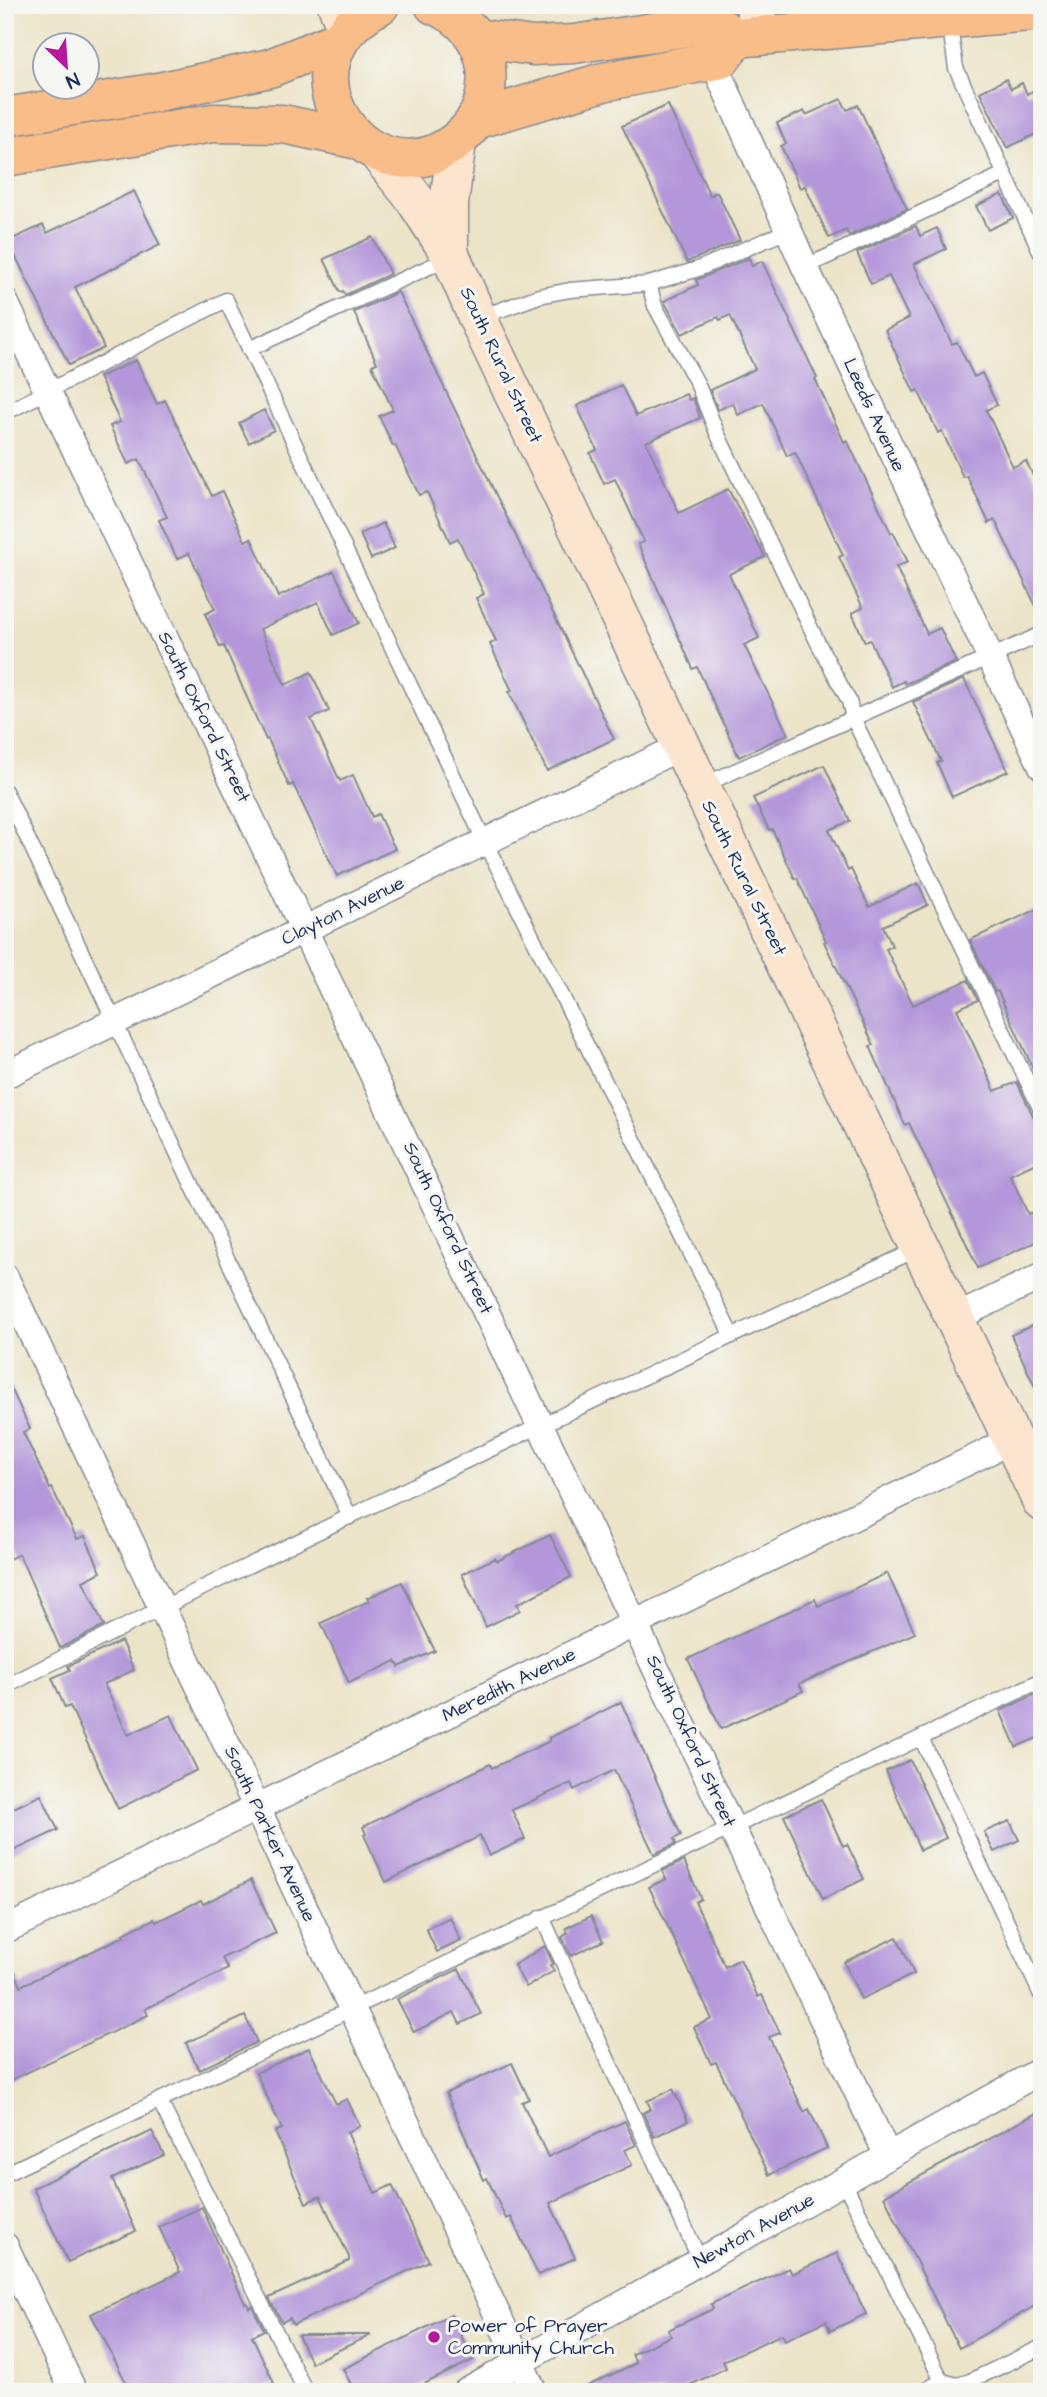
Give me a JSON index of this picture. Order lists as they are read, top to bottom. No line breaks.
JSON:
{"streets":{"main road":["South Rural Street"],"street":["Leeds Avenue","South Oxford Street","Clayton Avenue","Meredith Avenue","South Parker Avenue","Newton Avenue"]},"crossings":[["South Rural Street","Clayton Avenue"],["South Rural Street","Meredith Avenue"],["South Oxford Street","Clayton Avenue"],["South Oxford Street","Meredith Avenue"],["South Oxford Street","Newton Avenue"],["Meredith Avenue","South Parker Avenue"],["South Parker Avenue","Newton Avenue"]],"places":["Power of Prayer Community Church"],"north":"bottom right"}
